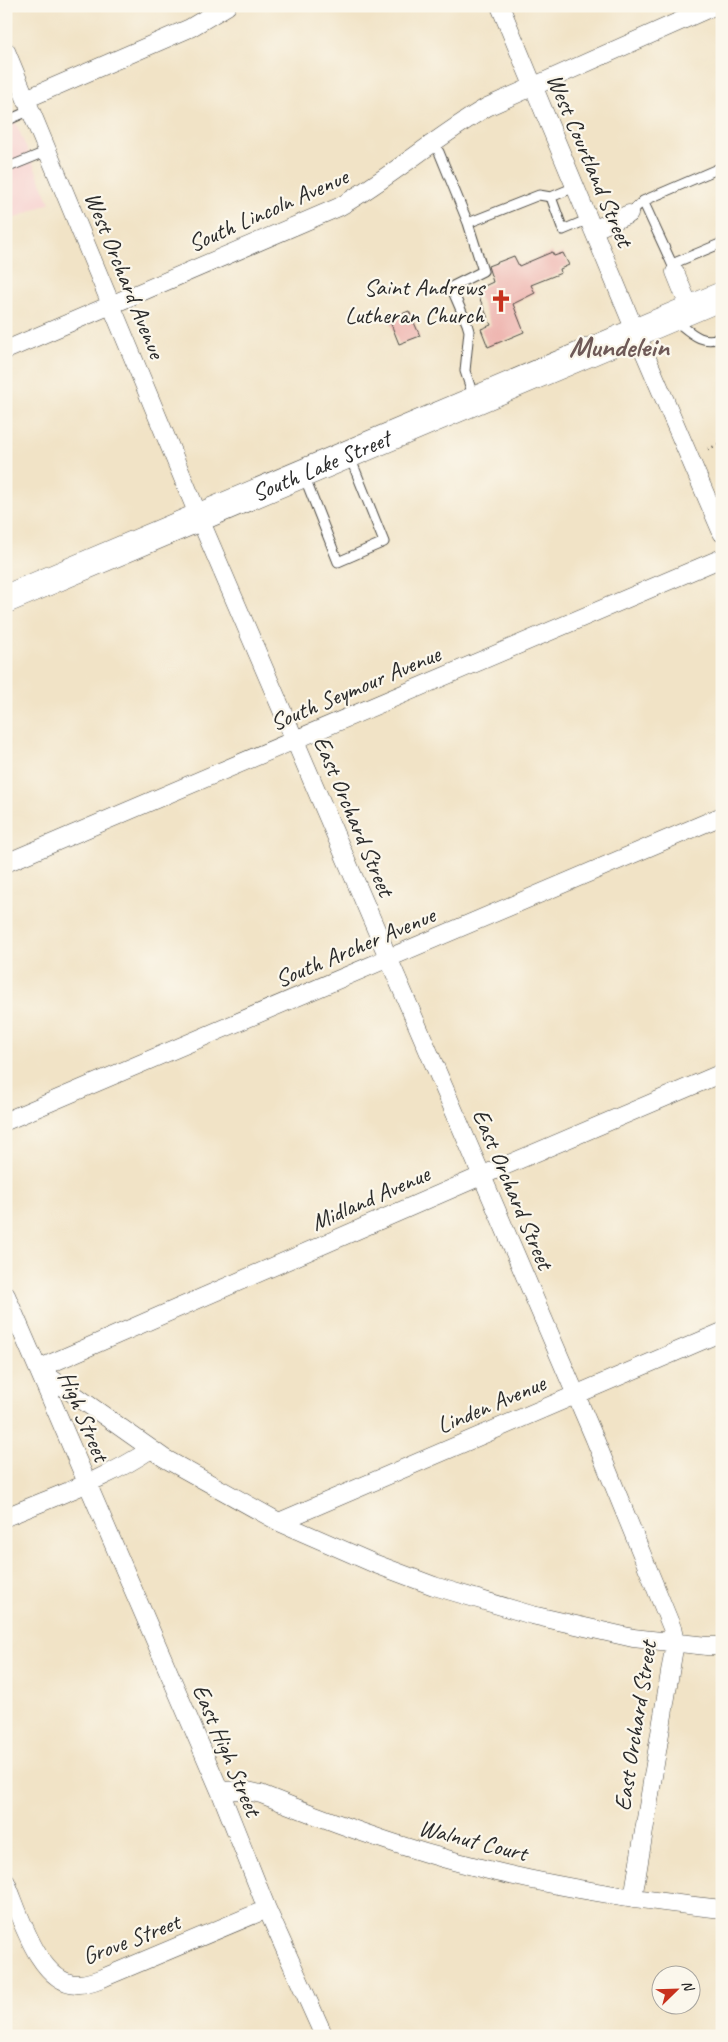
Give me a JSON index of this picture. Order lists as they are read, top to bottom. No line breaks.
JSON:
{"streets":{"main road":["South Lake Street"],"street":["West Courtland Street","South Lincoln Avenue","West Orchard Avenue","South Seymour Avenue","East Orchard Street","South Archer Avenue","Midland Avenue","Linden Avenue","High Street","East High Street","Walnut Court","Grove Street"]},"crossings":[["West Courtland Street","South Lincoln Avenue"],["West Courtland Street","South Lake Street"],["South Lincoln Avenue","West Orchard Avenue"],["West Orchard Avenue","South Lake Street"],["West Orchard Avenue","East Orchard Street"],["South Lake Street","East Orchard Street"],["South Seymour Avenue","East Orchard Street"],["East Orchard Street","South Archer Avenue"],["East Orchard Street","Midland Avenue"],["East Orchard Street","Linden Avenue"],["East Orchard Street","Walnut Court"],["Midland Avenue","High Street"],["High Street","East High Street"],["East High Street","Walnut Court"],["East High Street","Grove Street"]],"districts":["Mundelein"],"places":{"church":["Saint Andrews Lutheran Church"]},"north":"top right"}
